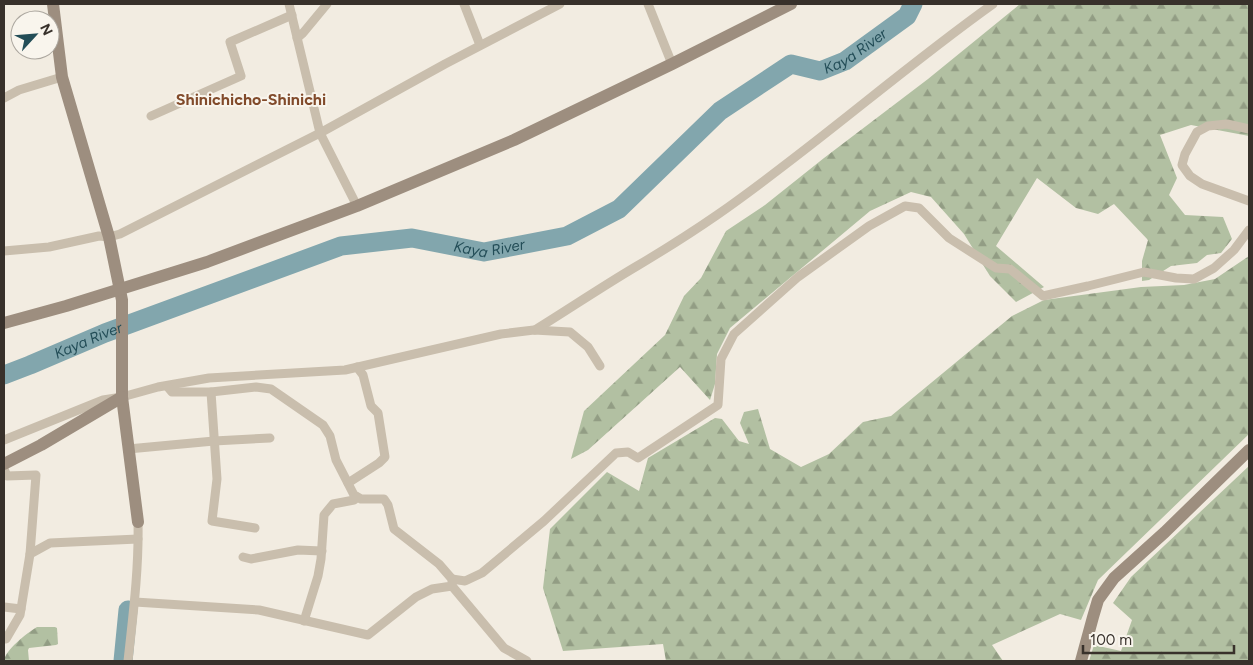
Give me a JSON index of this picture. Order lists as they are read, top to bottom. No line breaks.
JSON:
{"districts":["Shinichicho-Shinichi"],"water":["Kaya River"],"scale_bar":"100 m","north":"top right"}
